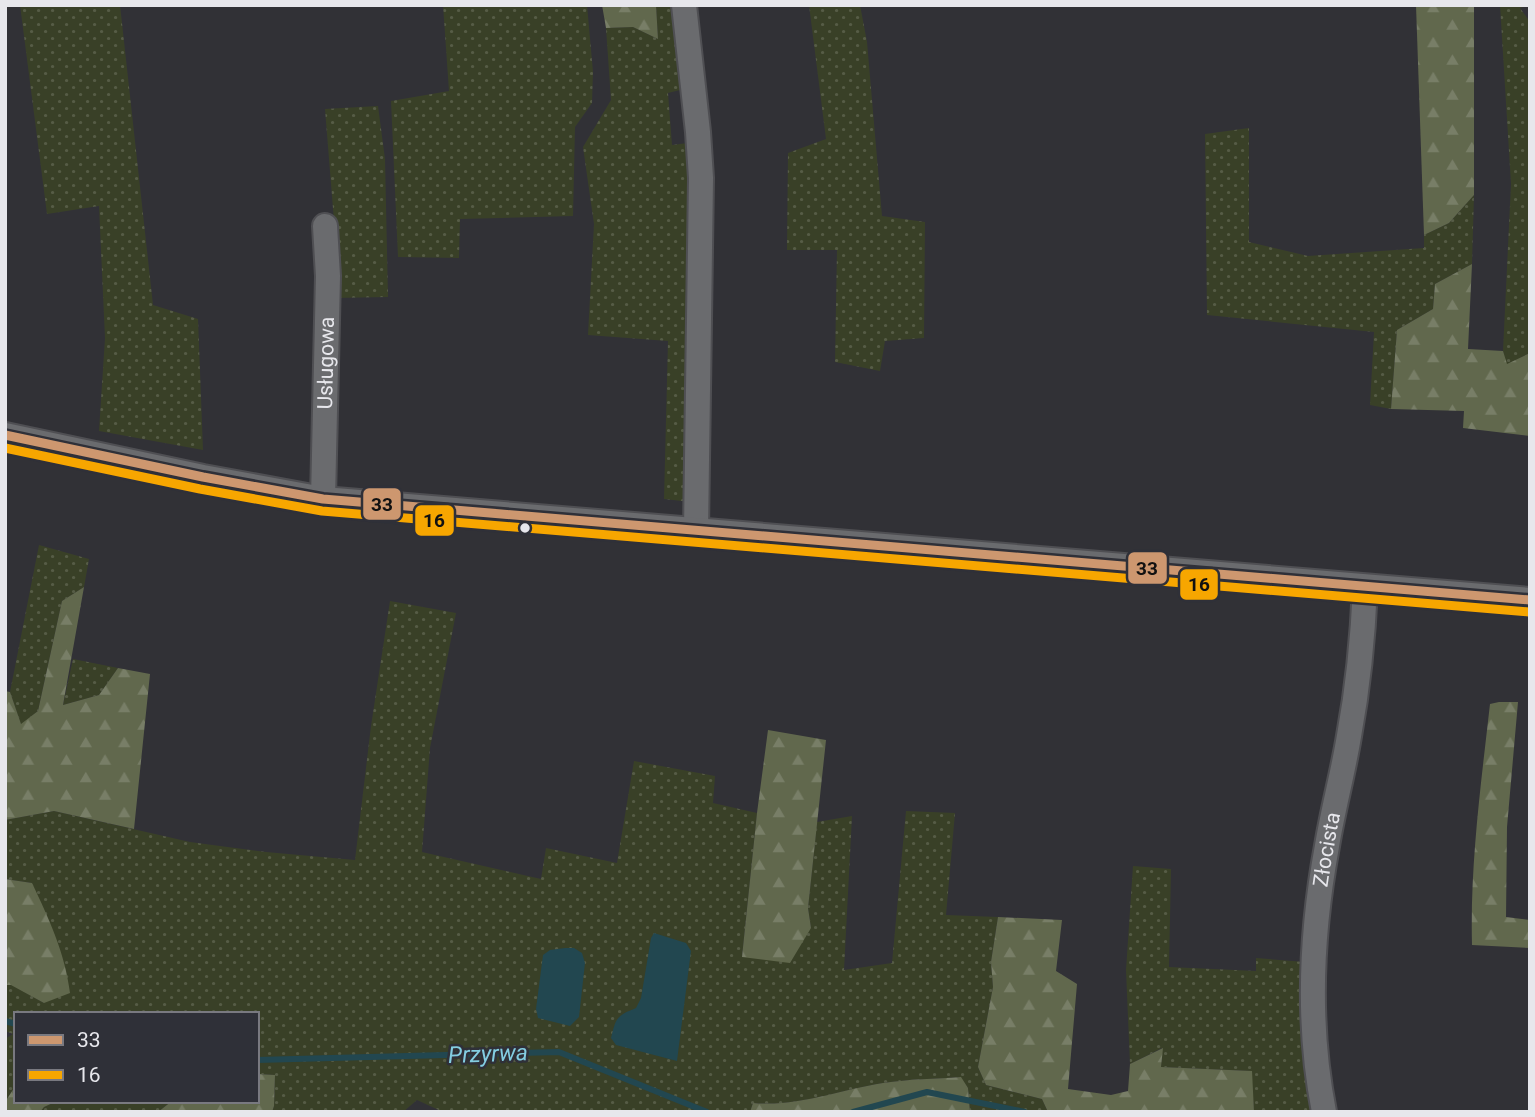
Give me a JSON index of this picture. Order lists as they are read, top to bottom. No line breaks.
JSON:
{"streets":{"street":["Usługowa","Złocista"]},"water":["Przyrwa"],"lines":["transit line 33","transit line 16"],"legend":["33","16"]}
